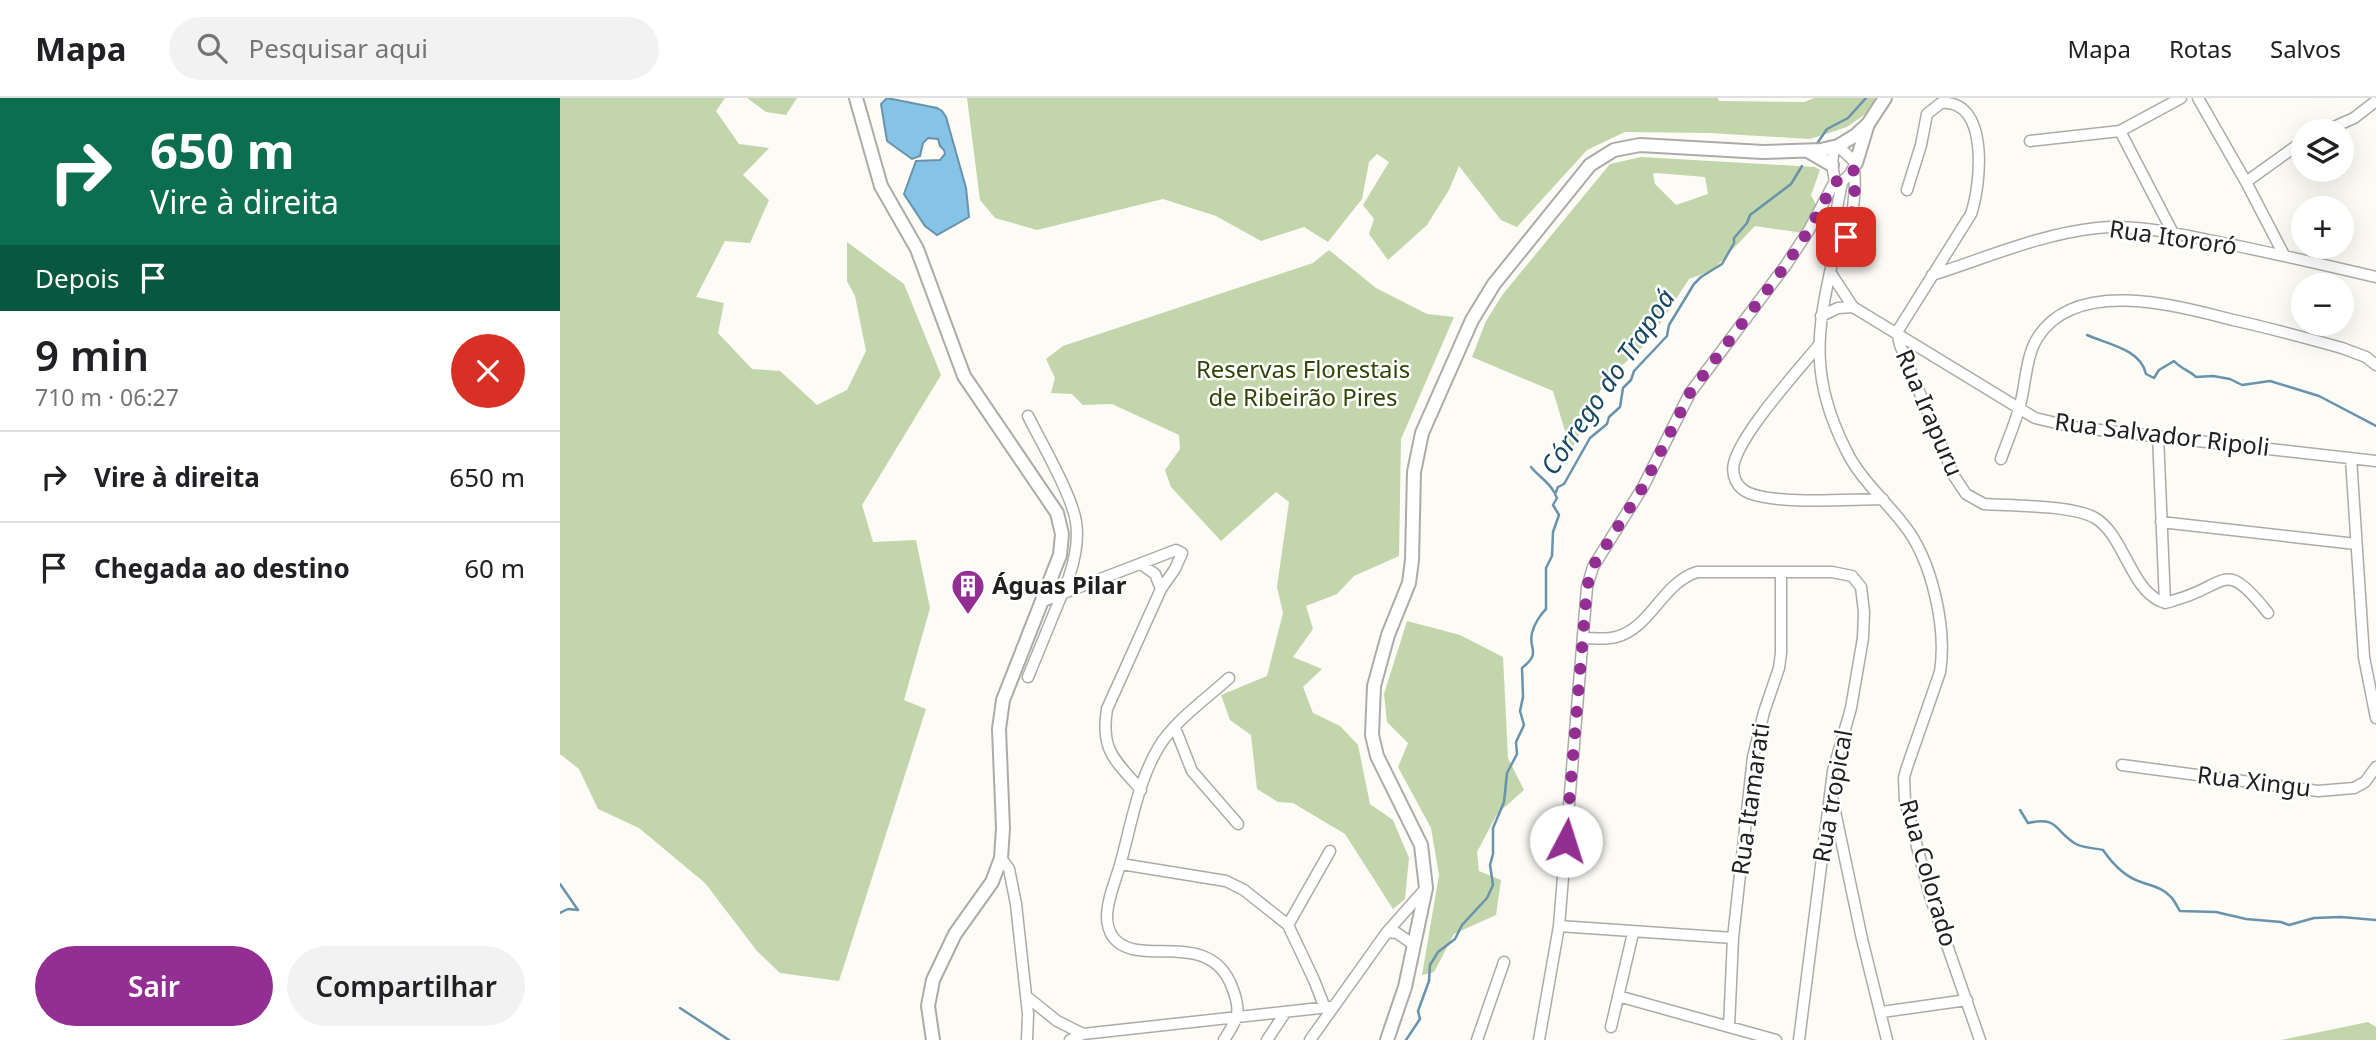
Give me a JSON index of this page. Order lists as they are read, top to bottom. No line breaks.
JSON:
{"streets":{"street":["Rua Itororó","Rua Irapuru","Rua Salvador Ripoli","Rua Xingu","Rua tropical","Rua Itamarati","Rua Colorado"]},"crossings":[["Rua Itororó","Rua Irapuru"],["Rua Irapuru","Rua Salvador Ripoli"],["Rua Salvador Ripoli","Rua Colorado"],["Rua tropical","Rua Itamarati"]],"water":["Córrego do Trapoá"],"parks":["Reservas Florestais de Ribeirão Pires"],"places":{"building":["Águas Pilar"]},"page":{"header":"Mapa","search":"Pesquisar aqui","nav":["Mapa","Rotas","Salvos"],"turn":["650 m","Vire à direita"],"map_buttons":["+","−"],"then":"Depois","heading":["9 min","710 m · 06:27"],"list":[{"name":"Vire à direita","value":"650 m"},{"name":"Chegada ao destino","value":"60 m"}],"buttons":["Sair","Compartilhar"]}}
